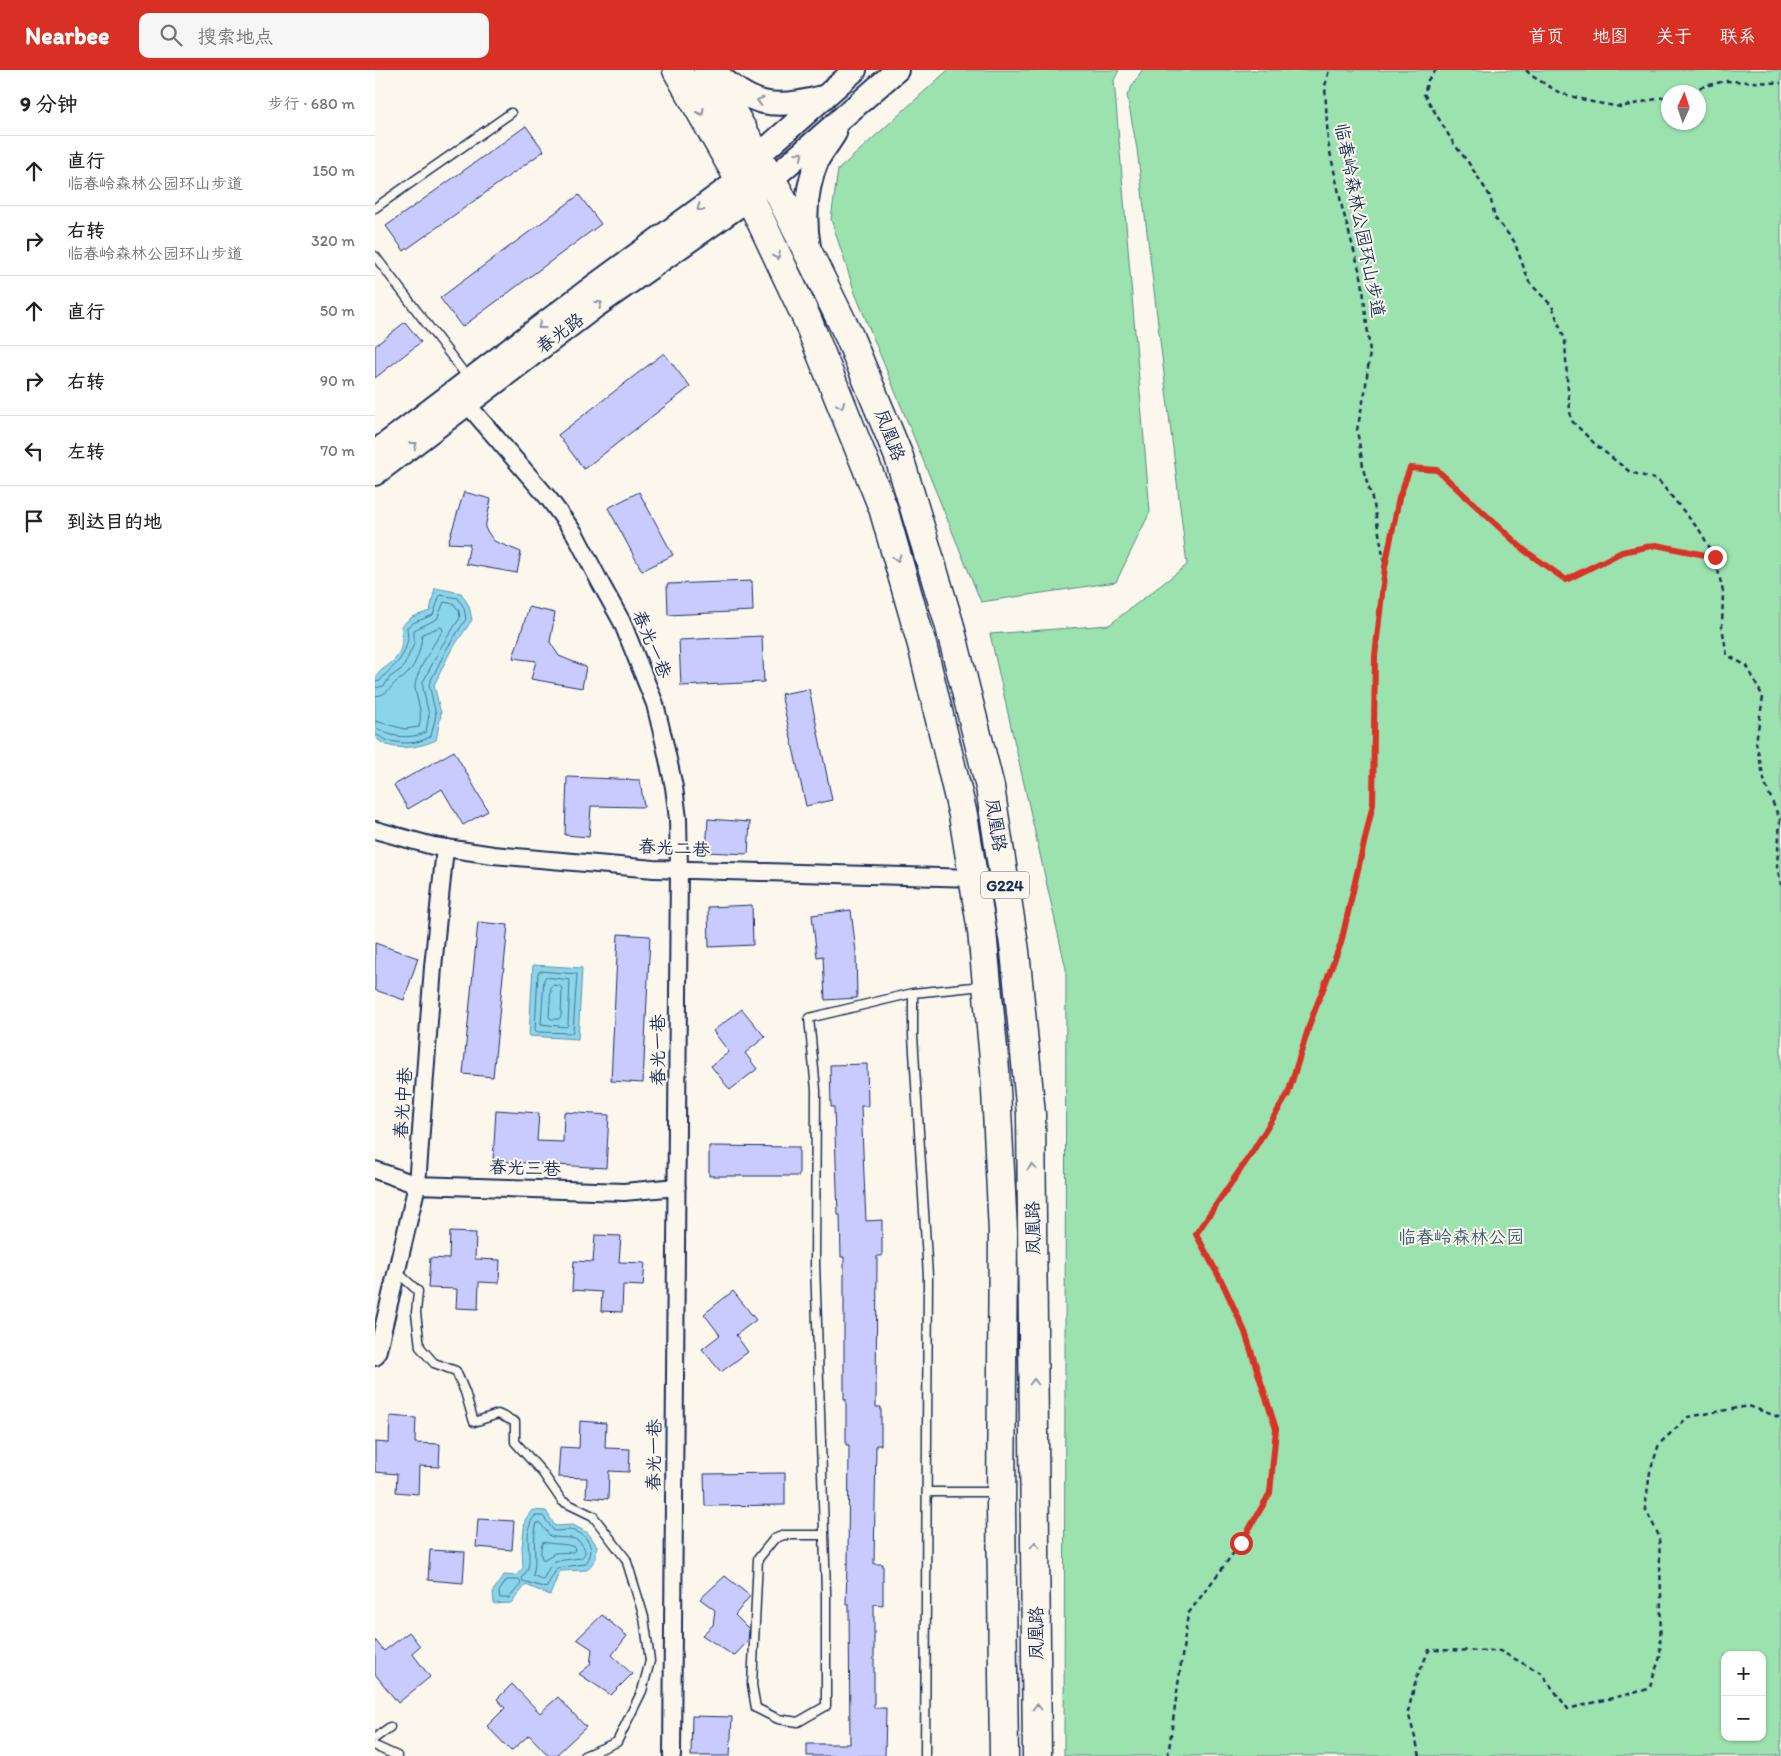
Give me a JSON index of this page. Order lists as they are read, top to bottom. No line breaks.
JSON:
{"streets":{"highway":["凤凰路","G224"],"main road":["春光路"],"street":["春光一巷","春光二巷","春光中巷","春光三巷"],"path":["临春岭森林公园环山步道"]},"crossings":[["春光路","凤凰路"],["春光路","春光一巷"],["凤凰路","春光二巷"],["春光一巷","春光二巷"],["春光一巷","春光三巷"],["春光二巷","春光中巷"],["春光中巷","春光三巷"]],"parks":["临春岭森林公园"],"north":"top","page":{"header":"Nearbee","search":"搜索地点","nav":["首页","地图","关于","联系"],"heading":["9 分钟","步行 · 680 m"],"list":[["直行","临春岭森林公园环山步道","150 m"],["右转","临春岭森林公园环山步道","320 m"],["直行","50 m"],["右转","90 m"],["左转","70 m"],"到达目的地"],"map_buttons":["+","−"]}}
